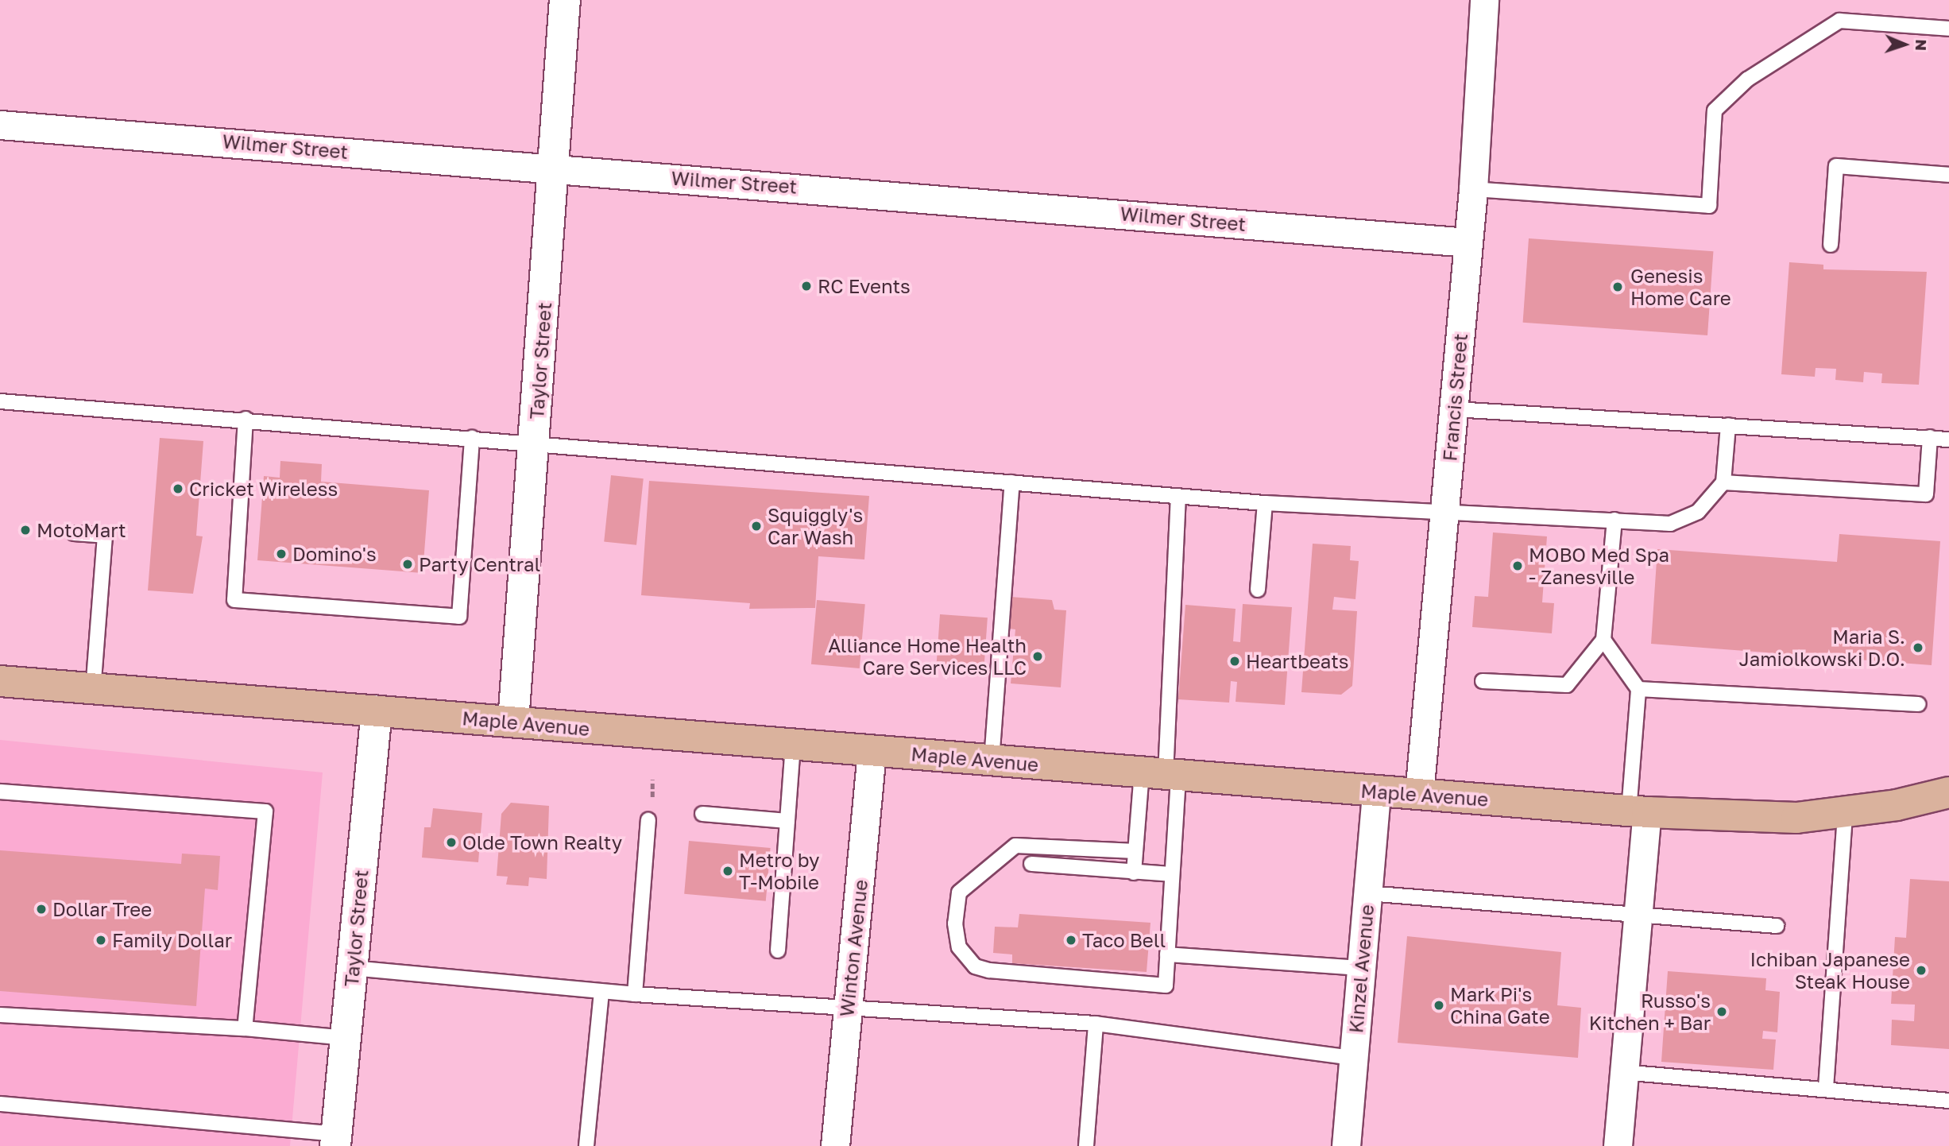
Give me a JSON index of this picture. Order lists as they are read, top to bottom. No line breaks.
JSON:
{"streets":{"main road":["Maple Avenue"],"street":["Wilmer Street","Taylor Street","Francis Street","Winton Avenue","Kinzel Avenue"]},"crossings":[["Wilmer Street","Taylor Street"],["Wilmer Street","Francis Street"],["Taylor Street","Maple Avenue"],["Francis Street","Maple Avenue"],["Maple Avenue","Winton Avenue"],["Maple Avenue","Kinzel Avenue"]],"places":["RC Events","Genesis Home Care","Cricket Wireless","Squiggly's Car Wash","MotoMart","Domino's","Party Central","MOBO Med Spa - Zanesville","Maria S. Jamiolkowski D.O.","Alliance Home Health Care Services LLC","Heartbeats","Olde Town Realty","Metro by T-Mobile","Dollar Tree","Family Dollar","Taco Bell","Ichiban Japanese Steak House","Mark Pi's China Gate","Russo's Kitchen + Bar"],"north":"right"}
